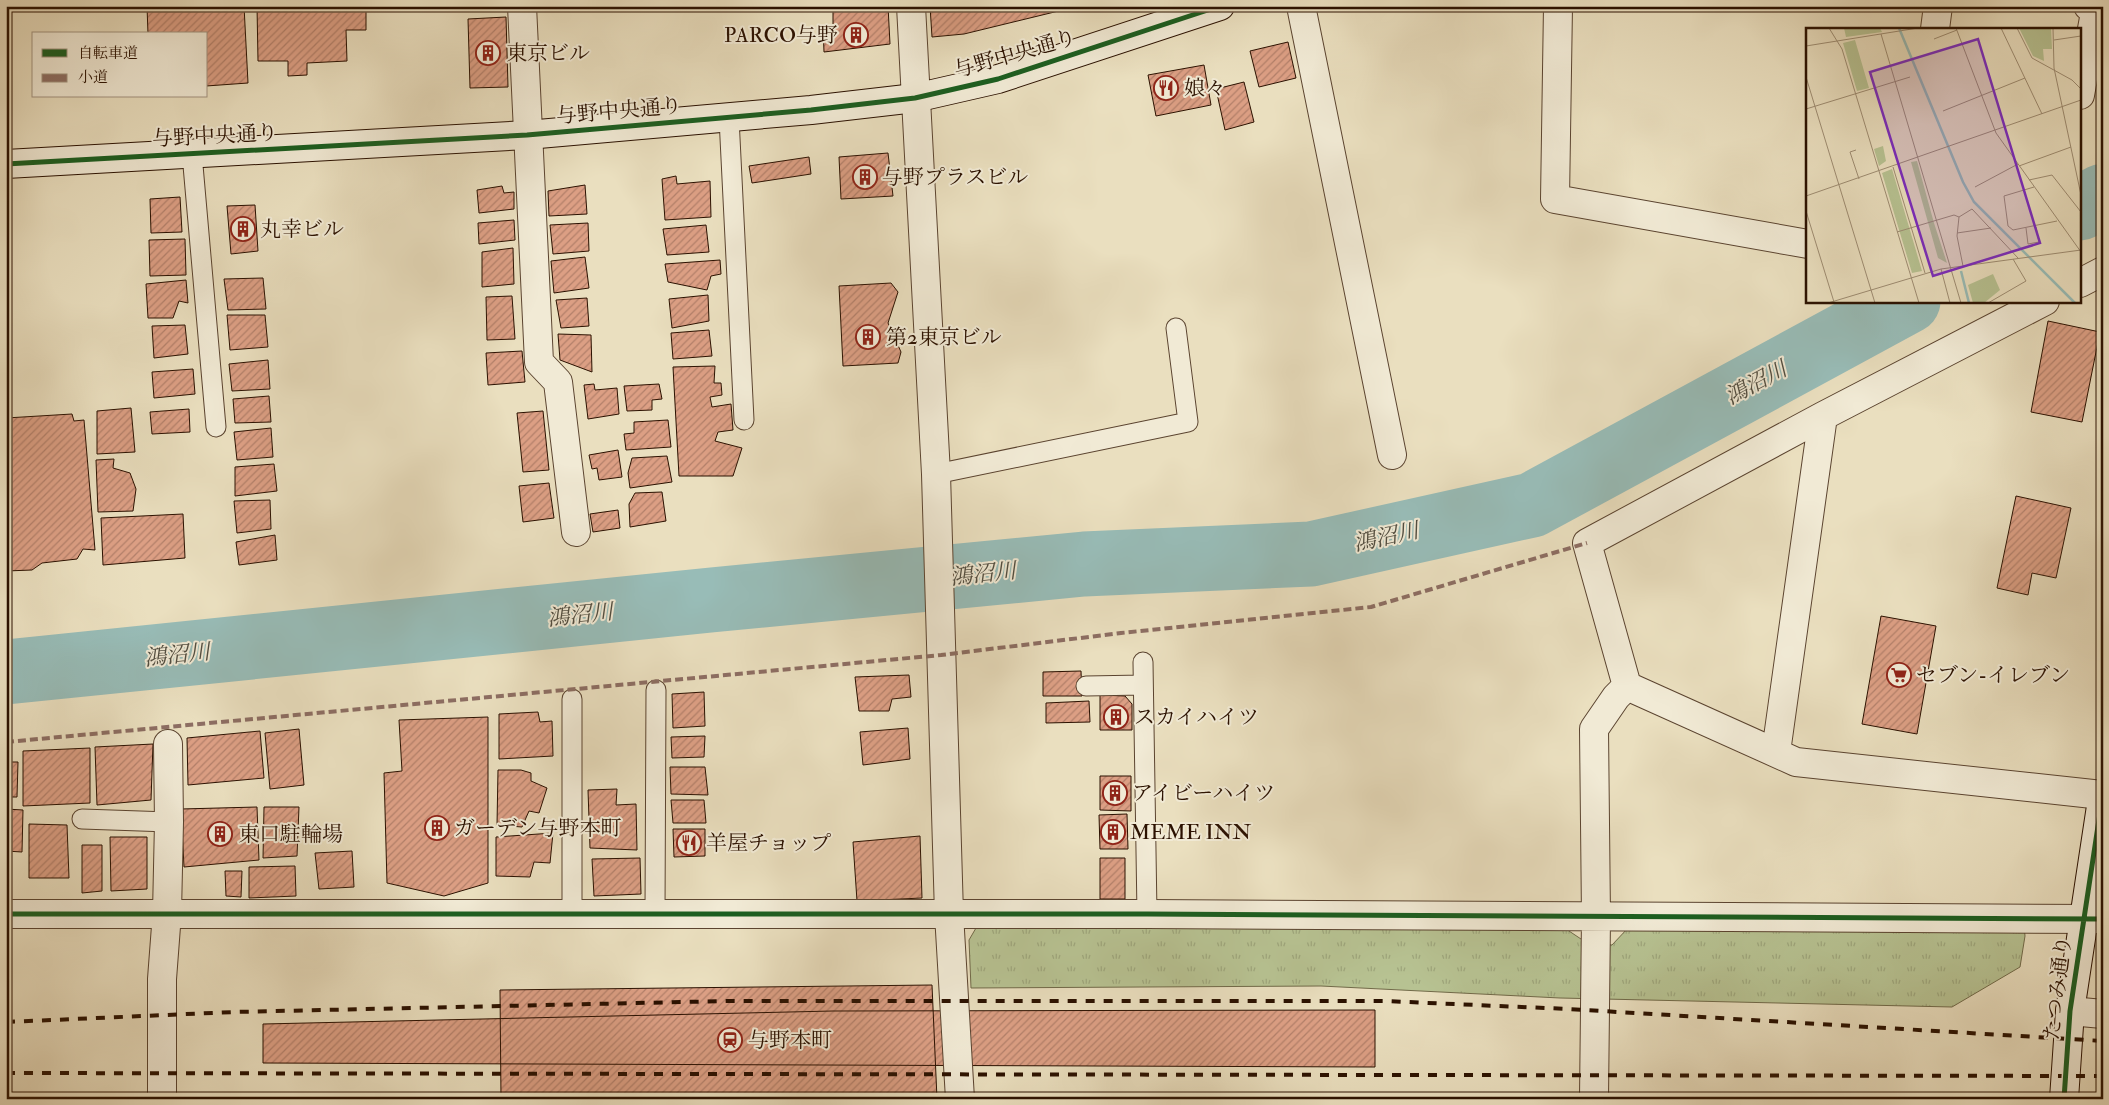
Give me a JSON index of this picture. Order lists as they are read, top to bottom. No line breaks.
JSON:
{"streets":{"street":["与野中央通り","たつみ通り"]},"water":["鴻沼川"],"places":{"building":["PARCO与野","東京ビル","与野プラスビル","丸幸ビル","第2東京ビル","スカイハイツ","アイビーハイツ","ガーデン与野本町","MEME INN","東口駐輪場"],"restaurant":["娘々","羊屋チョップ"],"supermarket":["セブン-イレブン"],"station":["与野本町"]},"legend":["自転車道","小道"]}
